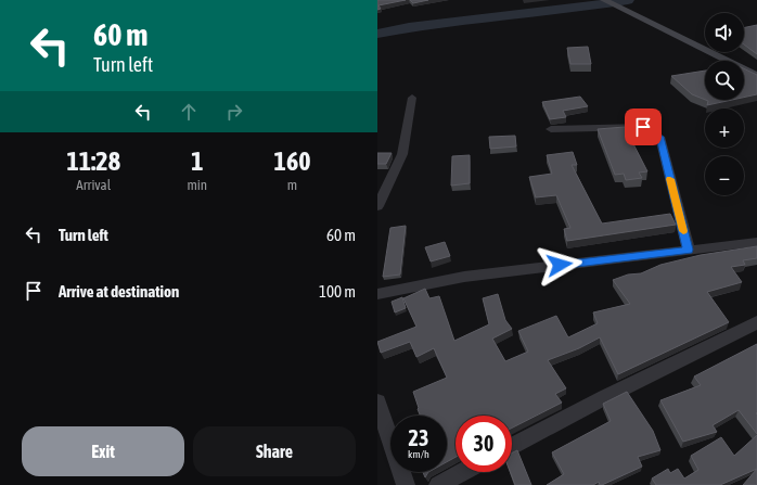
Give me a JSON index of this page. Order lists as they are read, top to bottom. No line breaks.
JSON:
{"page":{"turn":["60 m","Turn left"],"map_buttons":["+","−"],"eta":["11:28","Arrival","1","min","160","m"],"list":[{"name":"Turn left","value":"60 m"},{"name":"Arrive at destination","value":"100 m"}],"speed":"23 km/h","limit":"30","buttons":["Exit","Share"]}}
